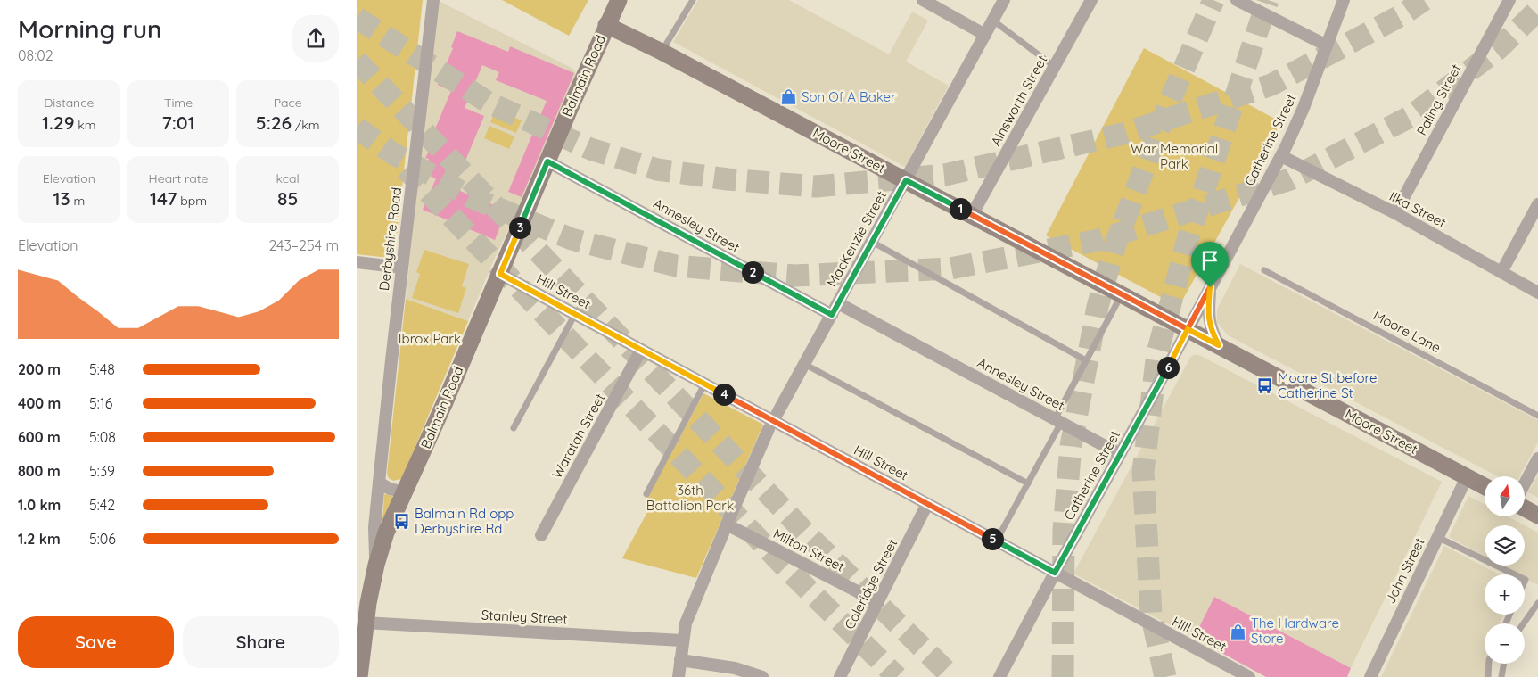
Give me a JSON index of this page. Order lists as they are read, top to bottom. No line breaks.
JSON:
{"streets":{"main road":["Balmain Road","Moore Street"],"street":["Paling Street","Ainsworth Street","Catherine Street","Ilka Street","Annesley Street","Derbyshire Road","MacKenzie Street","Hill Street","Waratah Street","Milton Street","John Street","Coleridge Street","Stanley Street"],"lane":["Moore Lane"]},"crossings":[["Balmain Road","Moore Street"],["Balmain Road","Annesley Street"],["Balmain Road","Derbyshire Road"],["Balmain Road","Hill Street"],["Balmain Road","Stanley Street"],["Paling Street","Ilka Street"],["Ainsworth Street","Moore Street"],["Catherine Street","Moore Street"],["Catherine Street","Ilka Street"],["Catherine Street","Annesley Street"],["Catherine Street","Hill Street"],["Moore Street","MacKenzie Street"],["Moore Street","John Street"],["Annesley Street","MacKenzie Street"],["MacKenzie Street","Hill Street"],["MacKenzie Street","Milton Street"],["MacKenzie Street","Stanley Street"],["Hill Street","Waratah Street"],["Hill Street","Coleridge Street"],["Milton Street","Coleridge Street"]],"parks":["War Memorial Park","Ibrox Park","36th Battalion Park"],"places":{"shop":["Son Of A Baker","The Hardware Store"],"bus stop":["Moore St before Catherine St","Balmain Rd opp Derbyshire Rd"]},"north":"top","page":{"heading":["Morning run","08:02"],"stats":[["Distance","1.29 km"],["Time","7:01"],["Pace","5:26 /km"],["Elevation","13 m"],["Heart rate","147 bpm"],["kcal","85"]],"pins":["1","3","2","6","4","5"],"chart":["Elevation","243–254 m"],"list":[{"name":"200 m","note":"5:48"},{"name":"400 m","note":"5:16"},{"name":"600 m","note":"5:08"},{"name":"800 m","note":"5:39"},{"name":"1.0 km","note":"5:42"},{"name":"1.2 km","note":"5:06"}],"map_buttons":["+","−"],"buttons":["Save","Share"]}}
